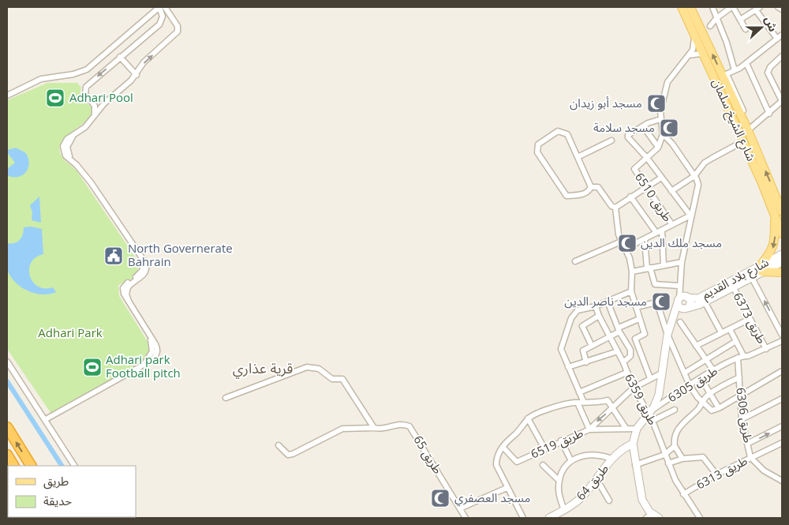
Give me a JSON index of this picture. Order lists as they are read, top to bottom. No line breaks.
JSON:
{"streets":{"main road":["شارع الشيخ سلمان"],"street":["طريق 6510","شارع بلاد القديم","طريق 6373","طريق 6305","طريق 6359","طريق 6306","طريق 6519","طريق 65","طريق 6313","طريق 64"]},"crossings":[["شارع بلاد القديم","طريق 6373"],["طريق 6305","طريق 6359"],["طريق 6305","طريق 6306"],["طريق 6359","طريق 6519"],["طريق 6359","طريق 6313"],["طريق 6306","طريق 6313"]],"districts":["قرية عذاري"],"parks":["Adhari Park"],"places":{"sports":["Adhari Pool","Adhari park Football pitch"],"mosque":["مسجد أبو زيدان","مسجد سلامة","مسجد ملك الدين","مسجد ناصر الدين","مسجد العصفري"],"public building":["North Governerate Bahrain"]},"legend":["طريق","حديقة"],"north":"right"}
